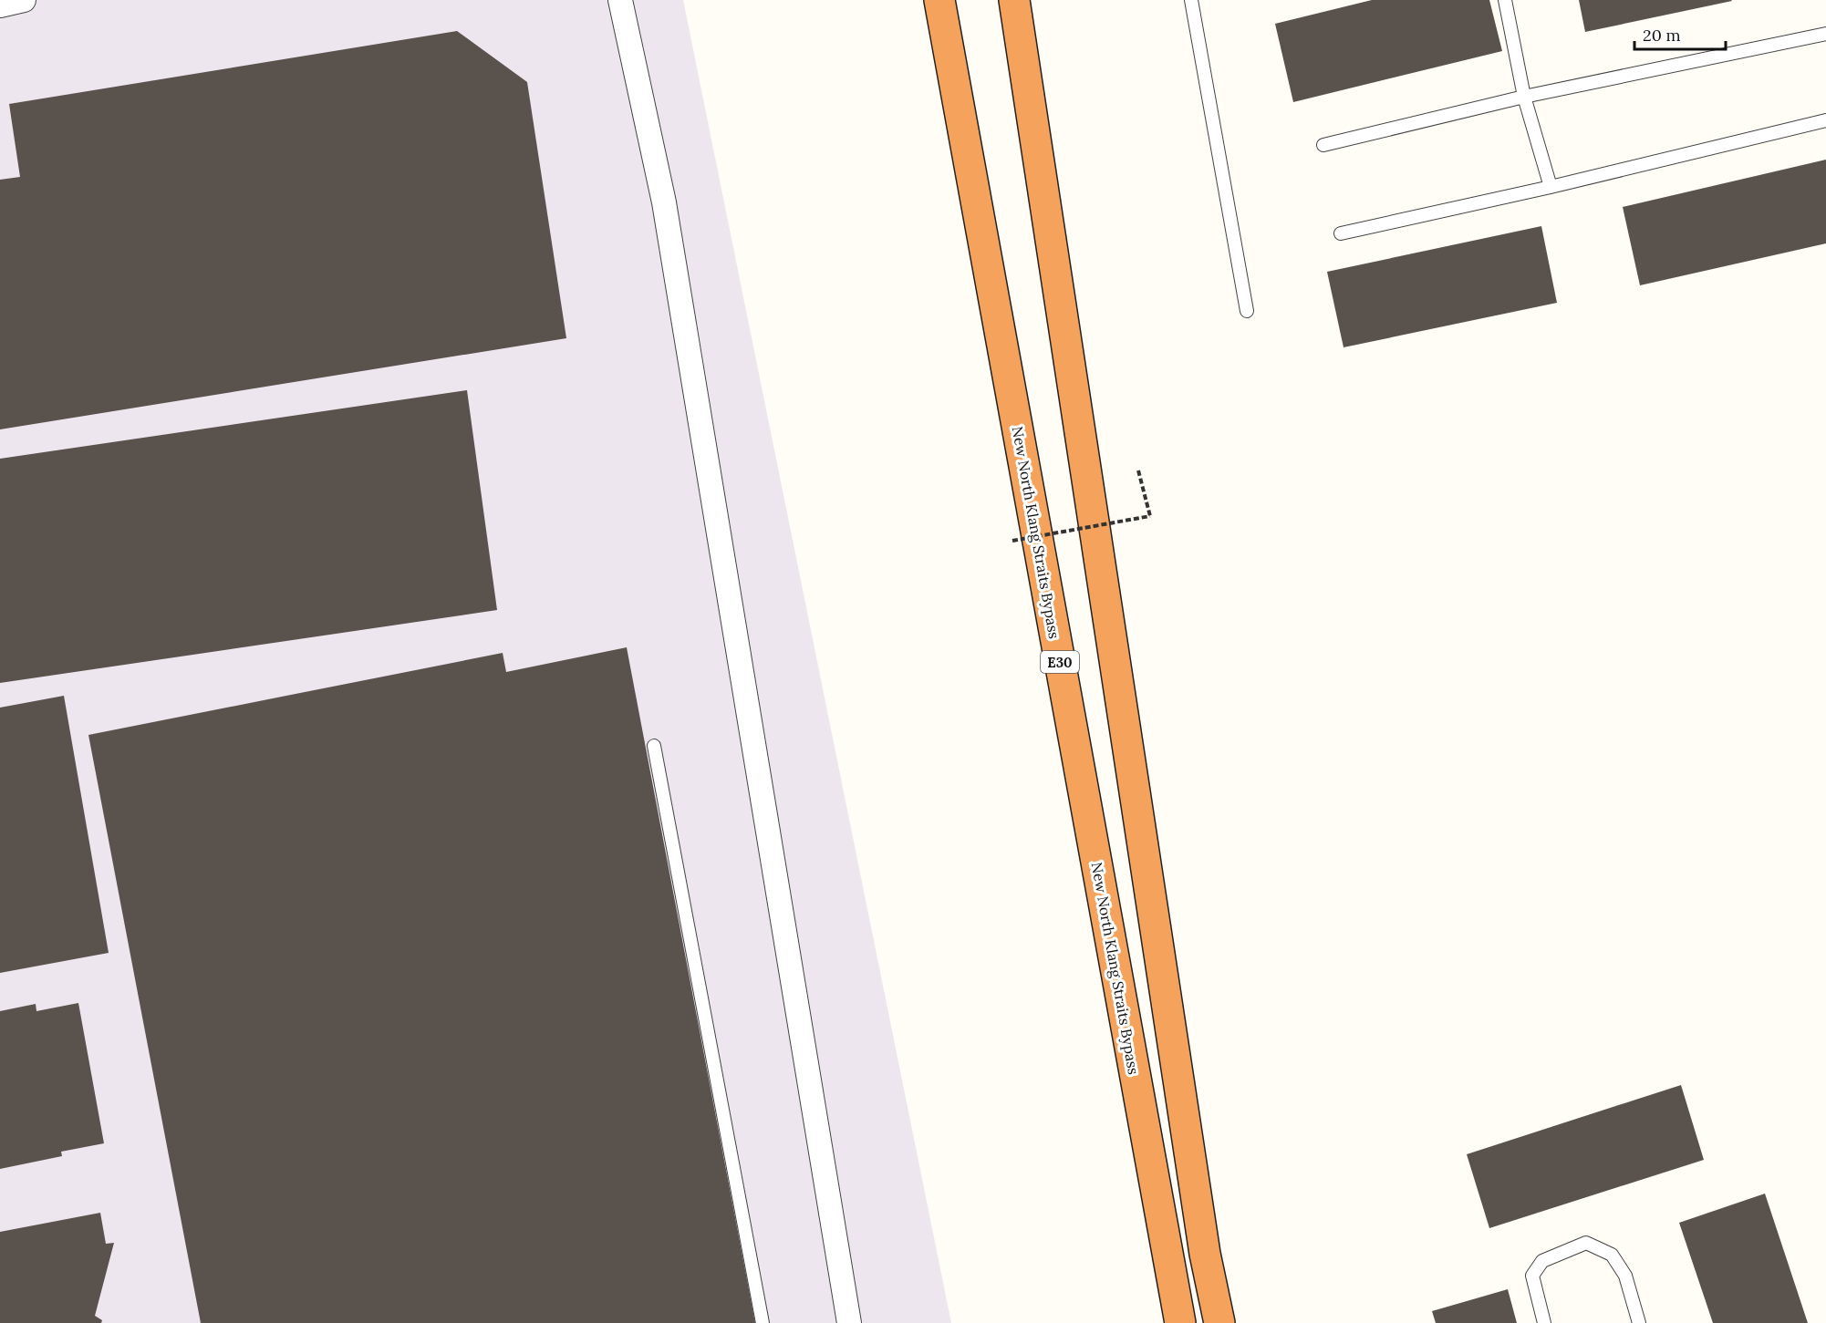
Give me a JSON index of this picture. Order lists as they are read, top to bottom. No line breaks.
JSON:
{"streets":{"highway":["New North Klang Straits Bypass","E30"]},"scale_bar":"20 m"}
